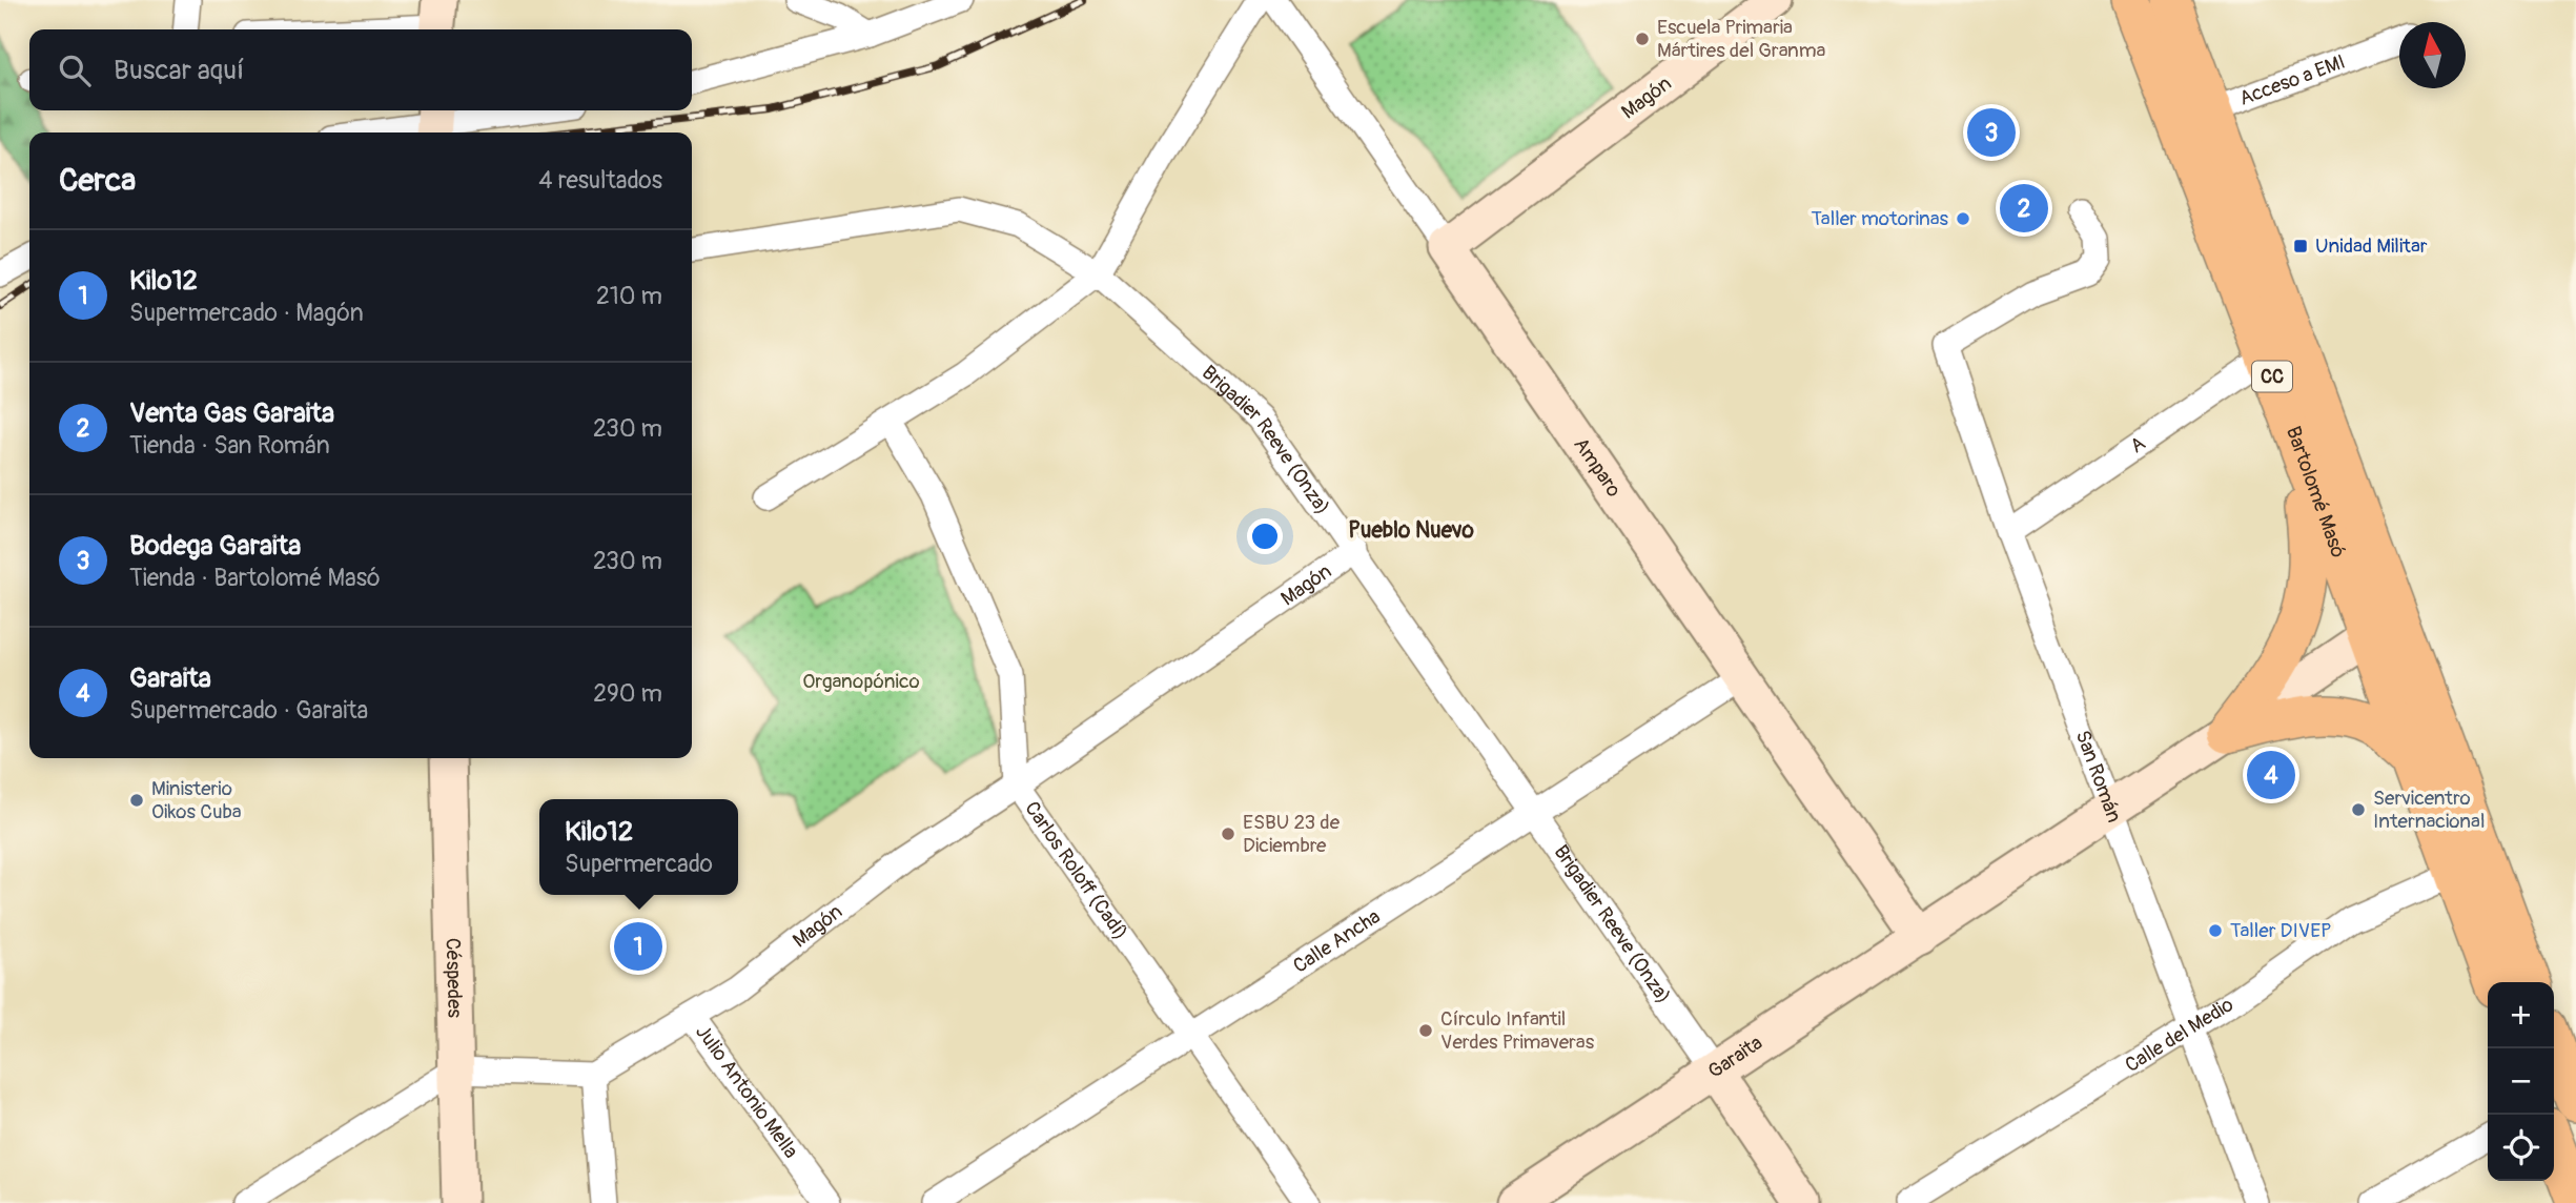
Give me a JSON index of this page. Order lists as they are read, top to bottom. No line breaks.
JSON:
{"streets":{"main road":["CC","Bartolomé Masó"],"street":["Acceso a EMI","Magón","Brigadier Reeve (Onza)","A","Amparo","San Román","Carlos Roloff (Cadí)","Calle Ancha","Céspedes","Calle del Medio","Garaita","Julio Antonio Mella"]},"crossings":[["Acceso a EMI","Bartolomé Masó"],["Magón","Brigadier Reeve (Onza)"],["Magón","Amparo"],["Magón","Carlos Roloff (Cadí)"],["Magón","Julio Antonio Mella"],["Brigadier Reeve (Onza)","Calle Ancha"],["Brigadier Reeve (Onza)","Garaita"],["A","Bartolomé Masó"],["A","San Román"],["Amparo","Calle Ancha"],["Amparo","Garaita"],["Bartolomé Masó","Calle del Medio"],["Bartolomé Masó","Garaita"],["San Román","Calle del Medio"],["San Román","Garaita"],["Carlos Roloff (Cadí)","Calle Ancha"]],"districts":["Pueblo Nuevo"],"parks":["Organopónico"],"places":{"other":["Escuela Primaria Mártires del Granma","Taller motorinas","Ministerio Oikos Cuba","Servicentro Internacional","ESBU 23 de Diciembre","Taller DIVEP","Círculo Infantil Verdes Primaveras"],"transit":["Unidad Militar"]},"north":"top","page":{"search":"Buscar aquí","pins":["3","2","4","1"],"heading":["Cerca","4 resultados"],"list":[{"mark":"1","name":"Kilo12","note":"Supermercado · Magón","value":"210 m"},{"mark":"2","name":"Venta Gas Garaita","note":"Tienda · San Román","value":"230 m"},{"mark":"3","name":"Bodega Garaita","note":"Tienda · Bartolomé Masó","value":"230 m"},{"mark":"4","name":"Garaita","note":"Supermercado · Garaita","value":"290 m"}],"popup":["Kilo12","Supermercado"],"map_buttons":["+","−"]}}
